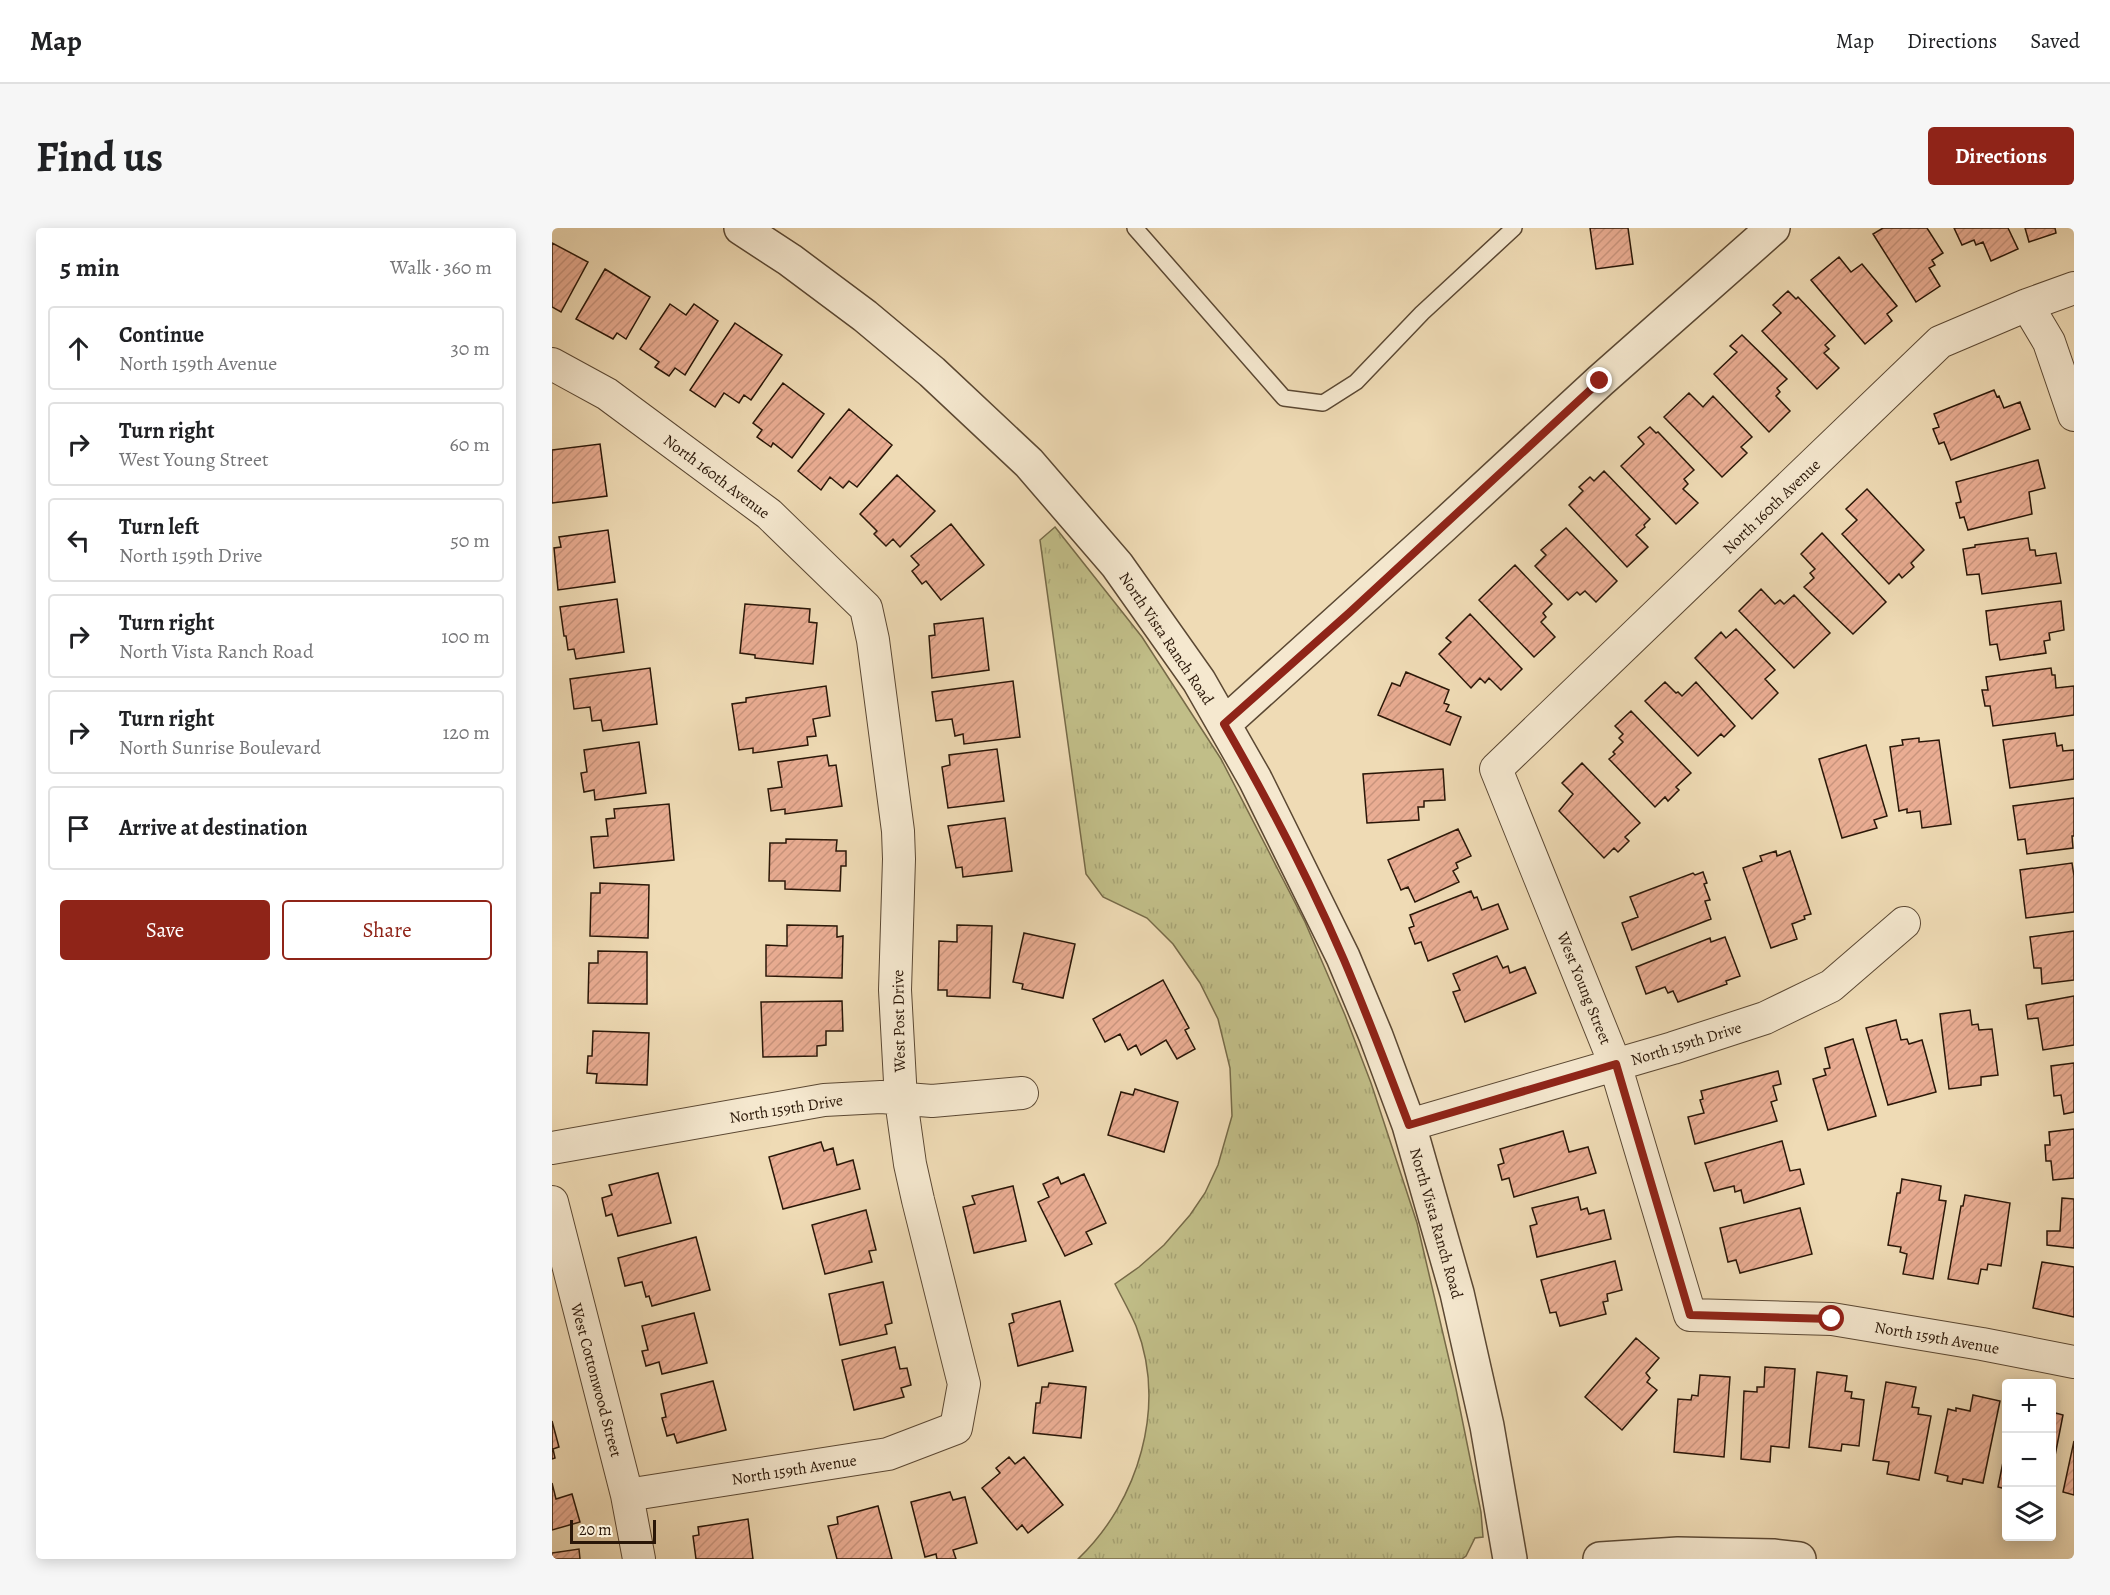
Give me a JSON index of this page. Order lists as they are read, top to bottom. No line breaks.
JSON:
{"streets":{"street":["North 160th Avenue","North Vista Ranch Road","West Young Street","West Post Drive","North 159th Drive","North 159th Avenue","West Cottonwood Street"]},"crossings":[["North 160th Avenue","West Young Street"],["North 160th Avenue","West Post Drive"],["North Vista Ranch Road","North 159th Drive"],["West Young Street","North 159th Drive"],["West Young Street","North 159th Avenue"],["West Post Drive","North 159th Drive"],["West Post Drive","North 159th Avenue"],["North 159th Avenue","West Cottonwood Street"]],"scale_bar":"20 m","page":{"header":"Map","nav":["Map","Directions","Saved"],"buttons":["Directions",["Save","Share"]],"title":"Find us","heading":["5 min","Walk · 360 m"],"list":[["Continue","North 159th Avenue","30 m"],["Turn right","West Young Street","60 m"],["Turn left","North 159th Drive","50 m"],["Turn right","North Vista Ranch Road","100 m"],["Turn right","North Sunrise Boulevard","120 m"],"Arrive at destination"],"map_buttons":["+","−"],"scale":"20 m"}}
